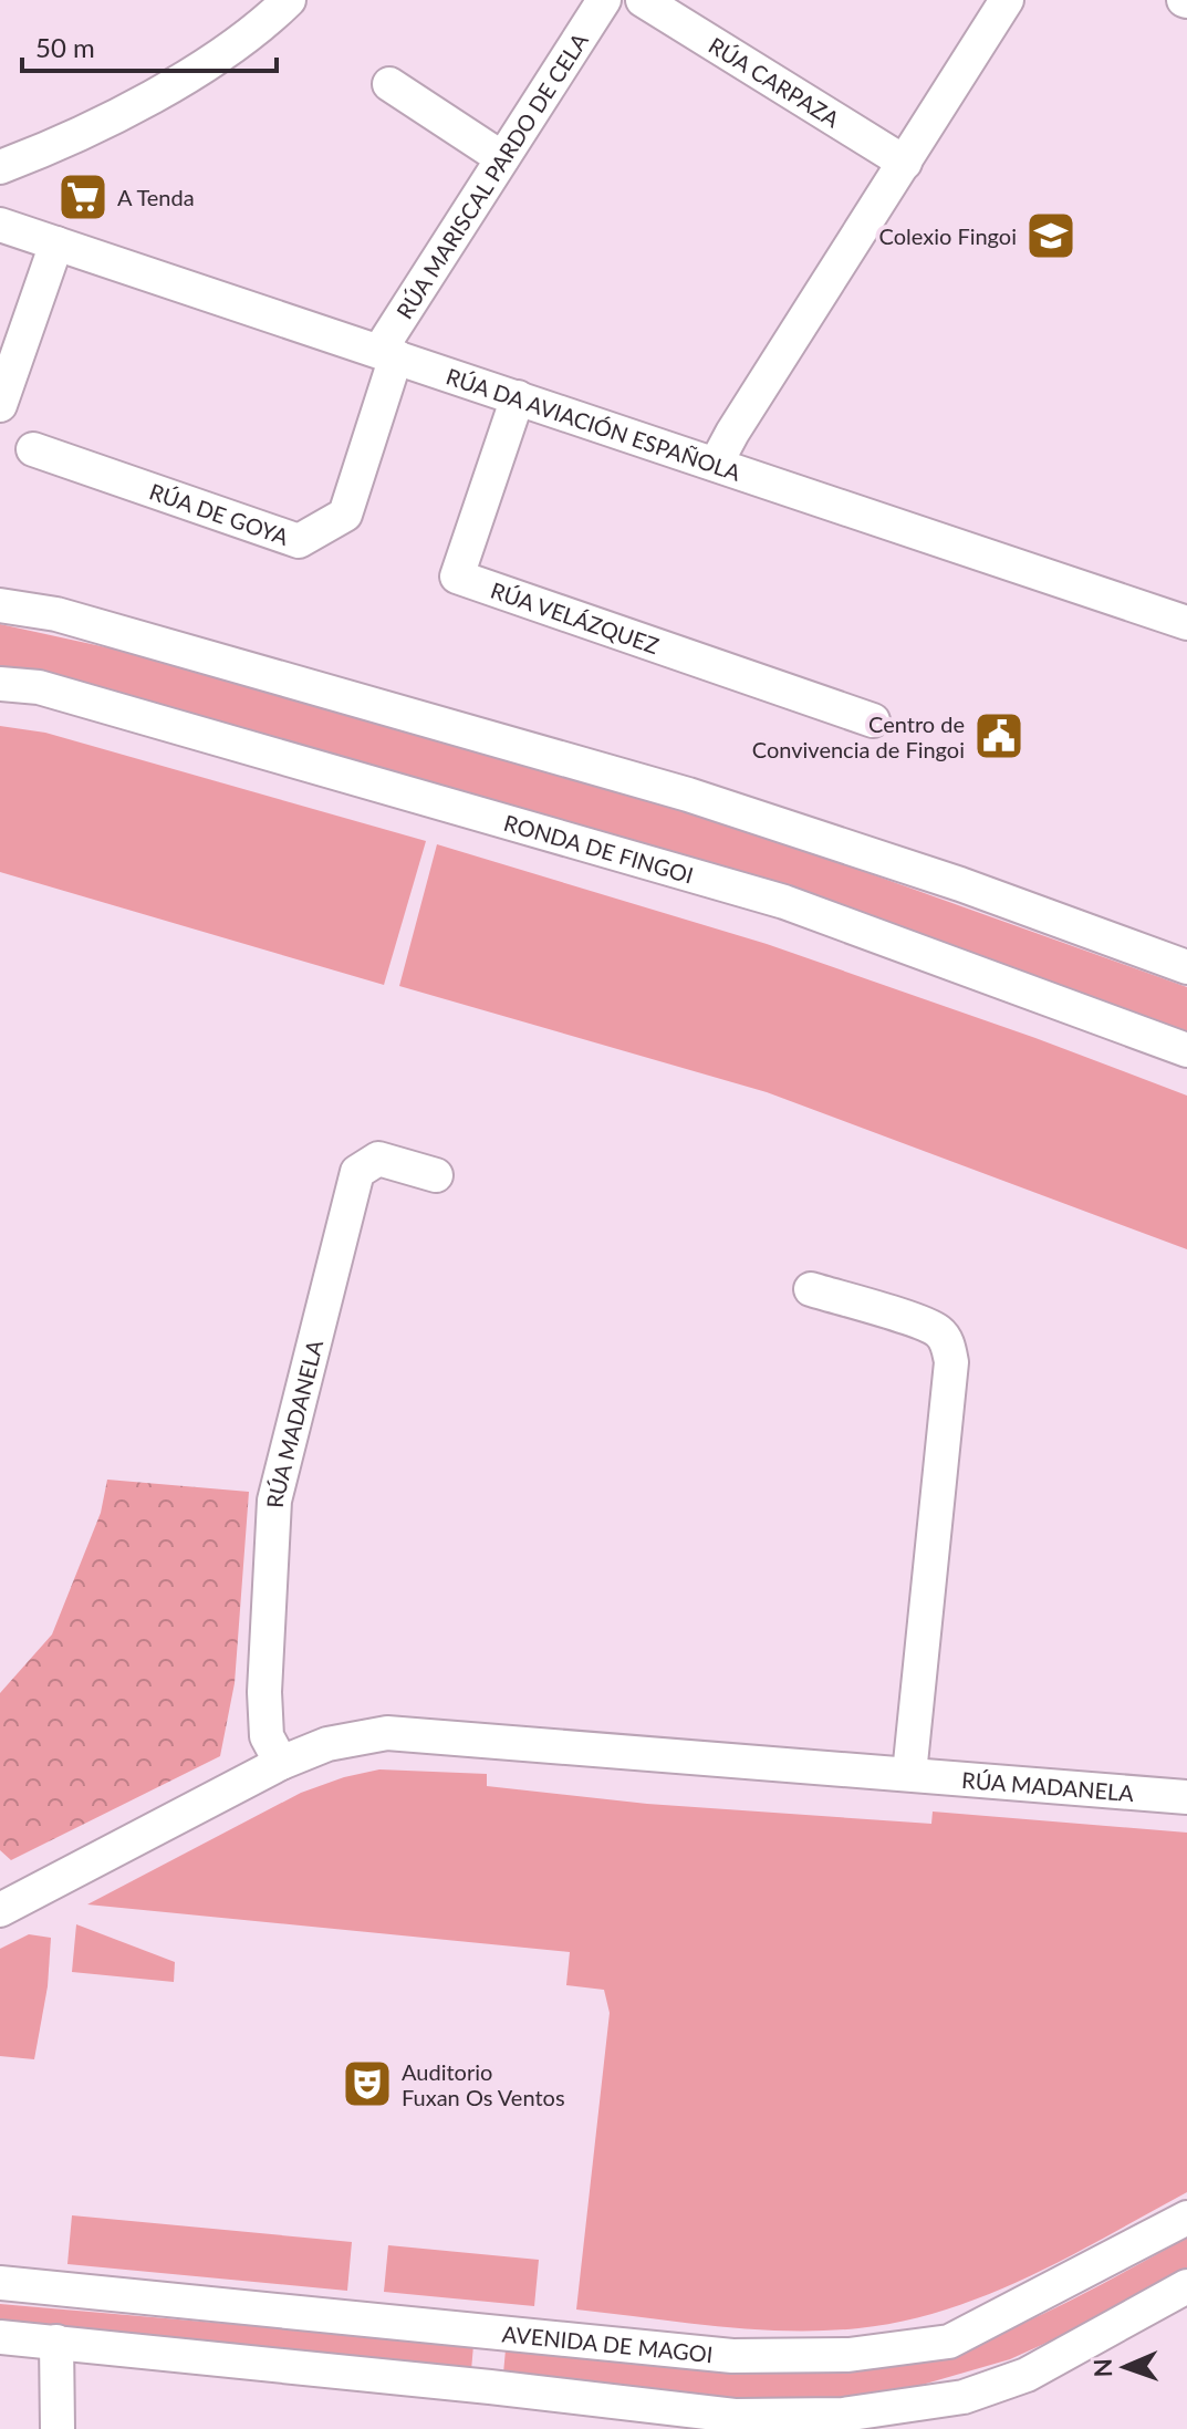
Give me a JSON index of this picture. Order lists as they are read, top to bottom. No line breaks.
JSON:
{"streets":{"street":["RÚA CARPAZA","RÚA MARISCAL PARDO DE CELA","RÚA DA AVIACIÓN ESPAÑOLA","RÚA DE GOYA","RÚA VELÁZQUEZ","RONDA DE FINGOI","RÚA MADANELA","AVENIDA DE MAGOI"]},"crossings":[["RÚA MARISCAL PARDO DE CELA","RÚA DA AVIACIÓN ESPAÑOLA"],["RÚA MARISCAL PARDO DE CELA","RÚA DE GOYA"],["RÚA DA AVIACIÓN ESPAÑOLA","RÚA DE GOYA"],["RÚA DA AVIACIÓN ESPAÑOLA","RÚA VELÁZQUEZ"]],"places":{"supermarket":["A Tenda"],"school or university":["Colexio Fingoi"],"public building":["Centro de Convivencia de Fingoi"],"theatre":["Auditorio Fuxan Os Ventos"]},"scale_bar":"50 m","north":"left"}
